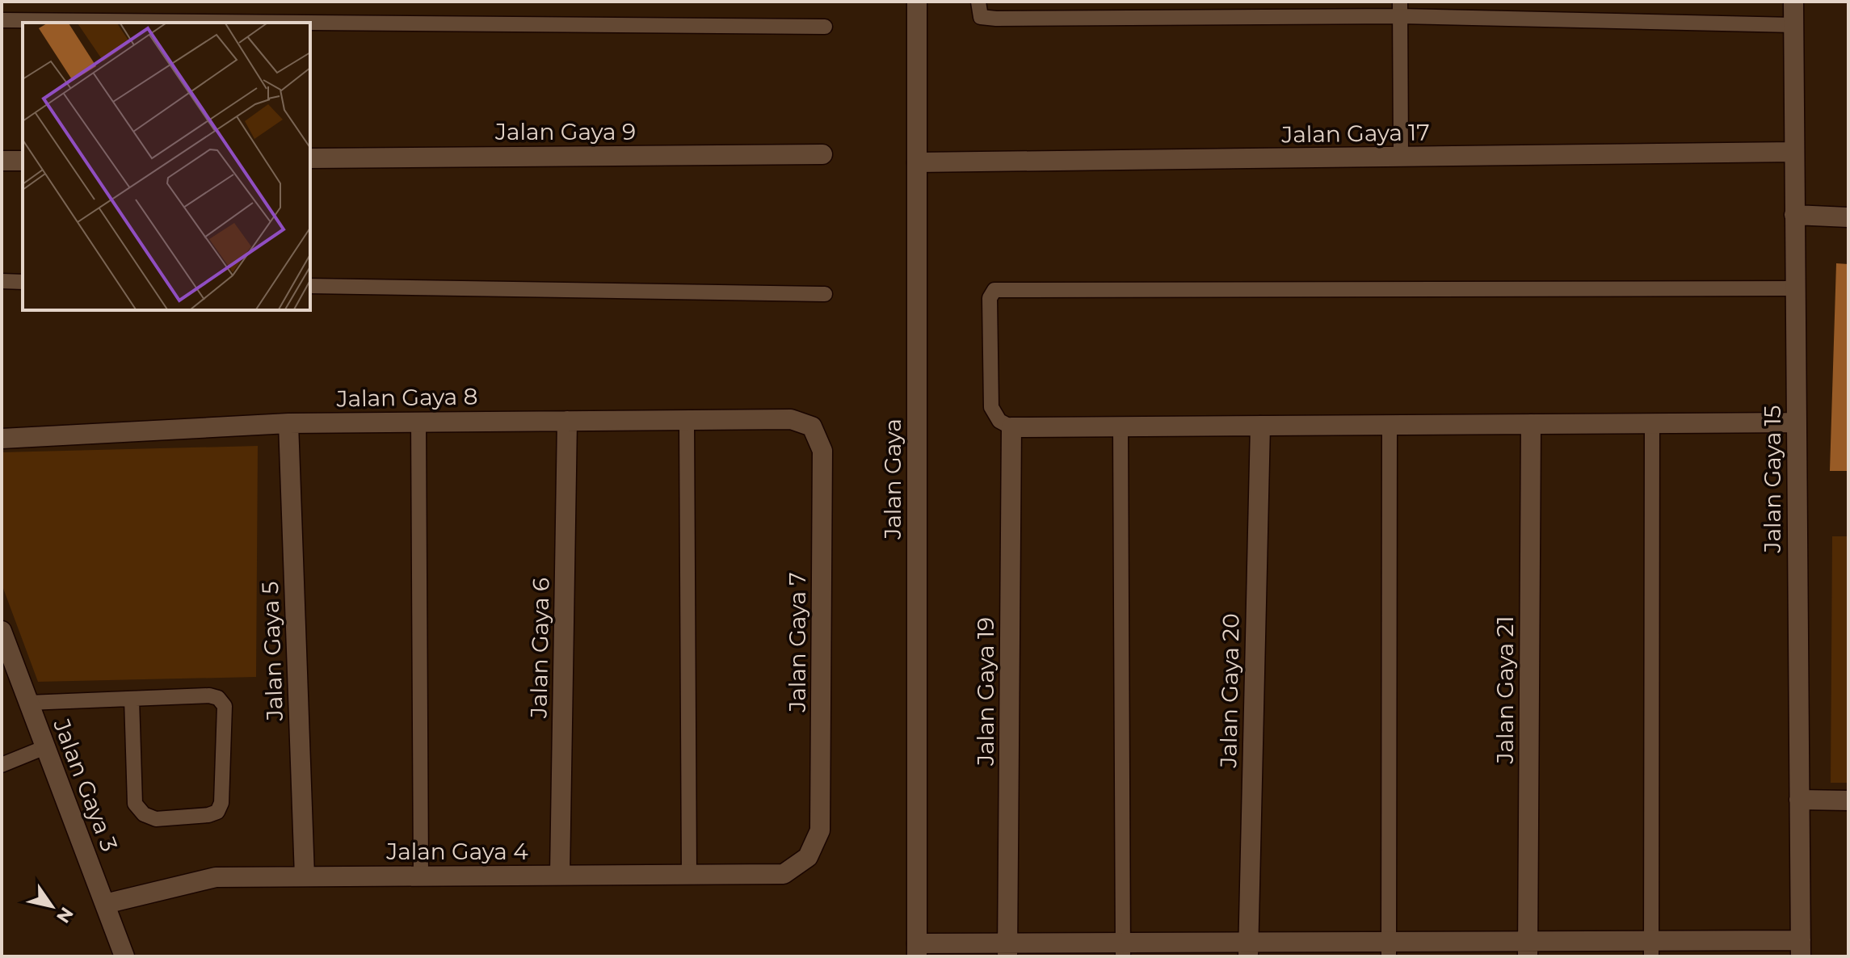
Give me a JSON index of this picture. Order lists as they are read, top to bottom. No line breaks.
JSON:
{"streets":{"street":["Jalan Gaya 9","Jalan Gaya 17","Jalan Gaya 8","Jalan Gaya","Jalan Gaya 15","Jalan Gaya 7","Jalan Gaya 6","Jalan Gaya 5","Jalan Gaya 21","Jalan Gaya 20","Jalan Gaya 19","Jalan Gaya 3","Jalan Gaya 4"]},"crossings":[["Jalan Gaya 17","Jalan Gaya"],["Jalan Gaya 17","Jalan Gaya 15"],["Jalan Gaya 8","Jalan Gaya 7"],["Jalan Gaya 8","Jalan Gaya 6"],["Jalan Gaya 8","Jalan Gaya 5"],["Jalan Gaya 7","Jalan Gaya 4"],["Jalan Gaya 6","Jalan Gaya 4"],["Jalan Gaya 5","Jalan Gaya 4"],["Jalan Gaya 3","Jalan Gaya 4"]],"north":"bottom right"}
